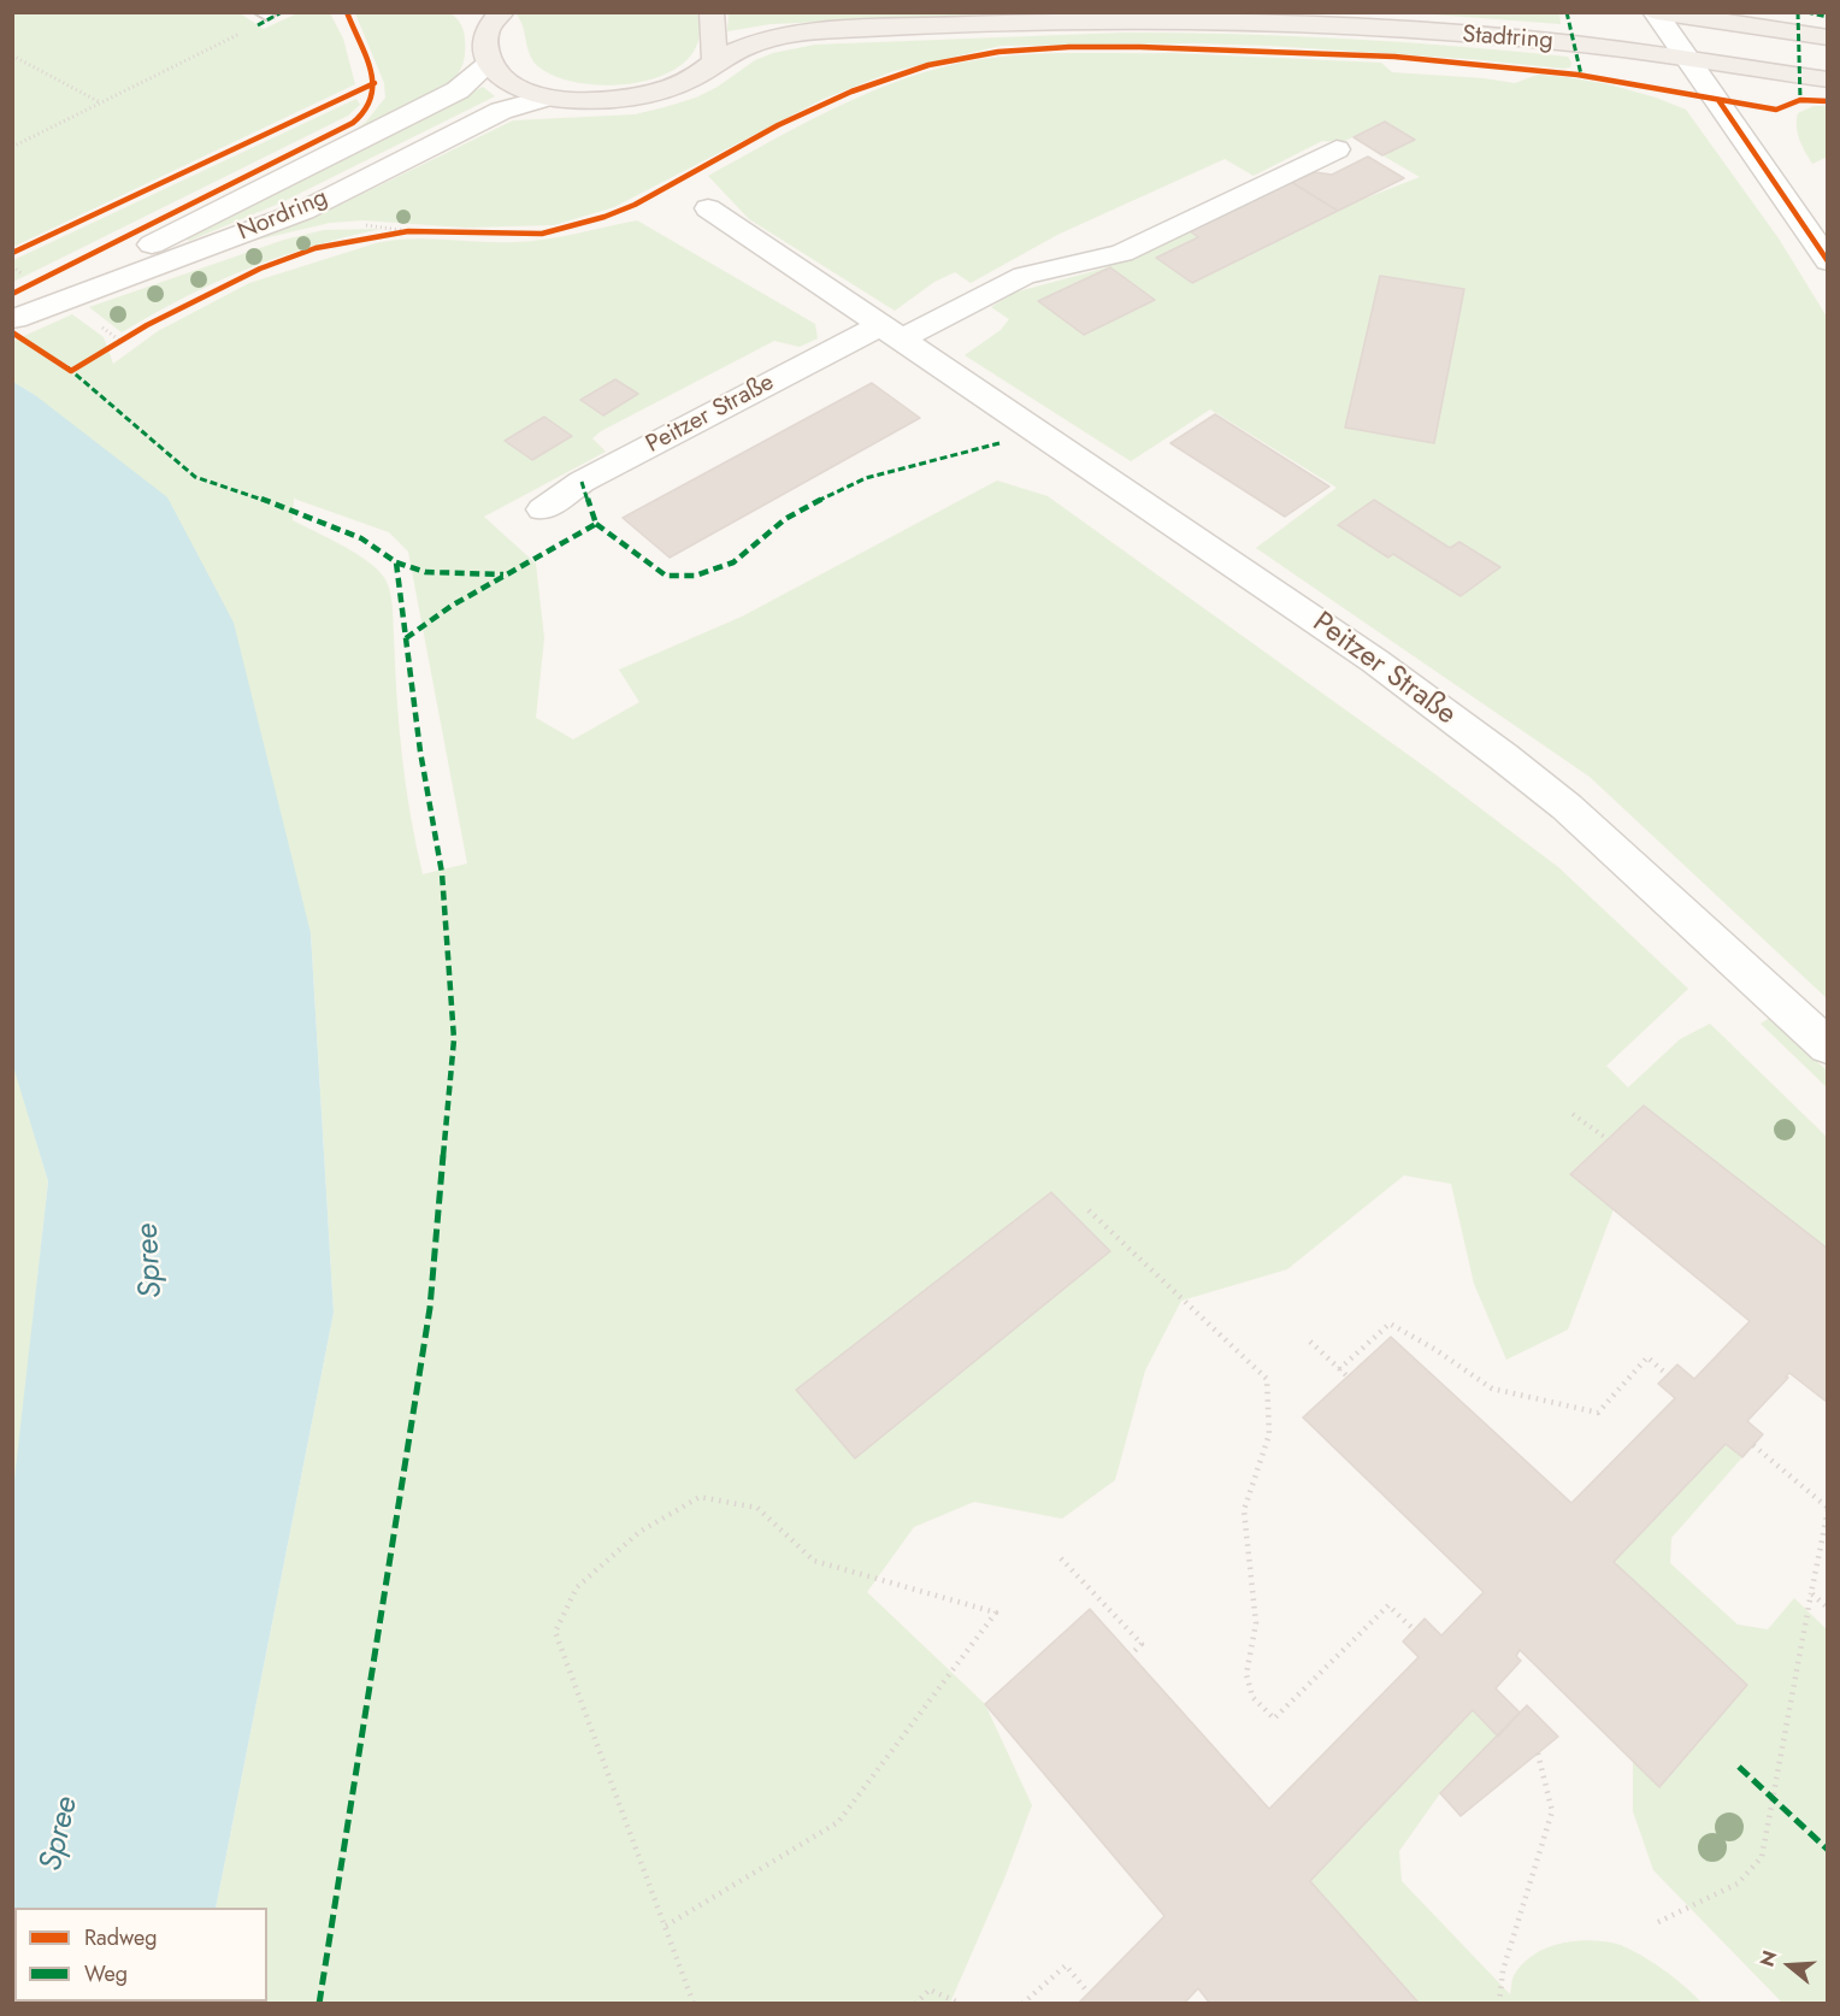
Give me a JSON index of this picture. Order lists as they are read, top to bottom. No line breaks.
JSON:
{"streets":{"main road":["Stadtring"],"street":["Nordring","Peitzer Straße"]},"crossings":[["Stadtring","Nordring"]],"water":["Spree"],"legend":["Radweg","Weg"],"north":"left"}
